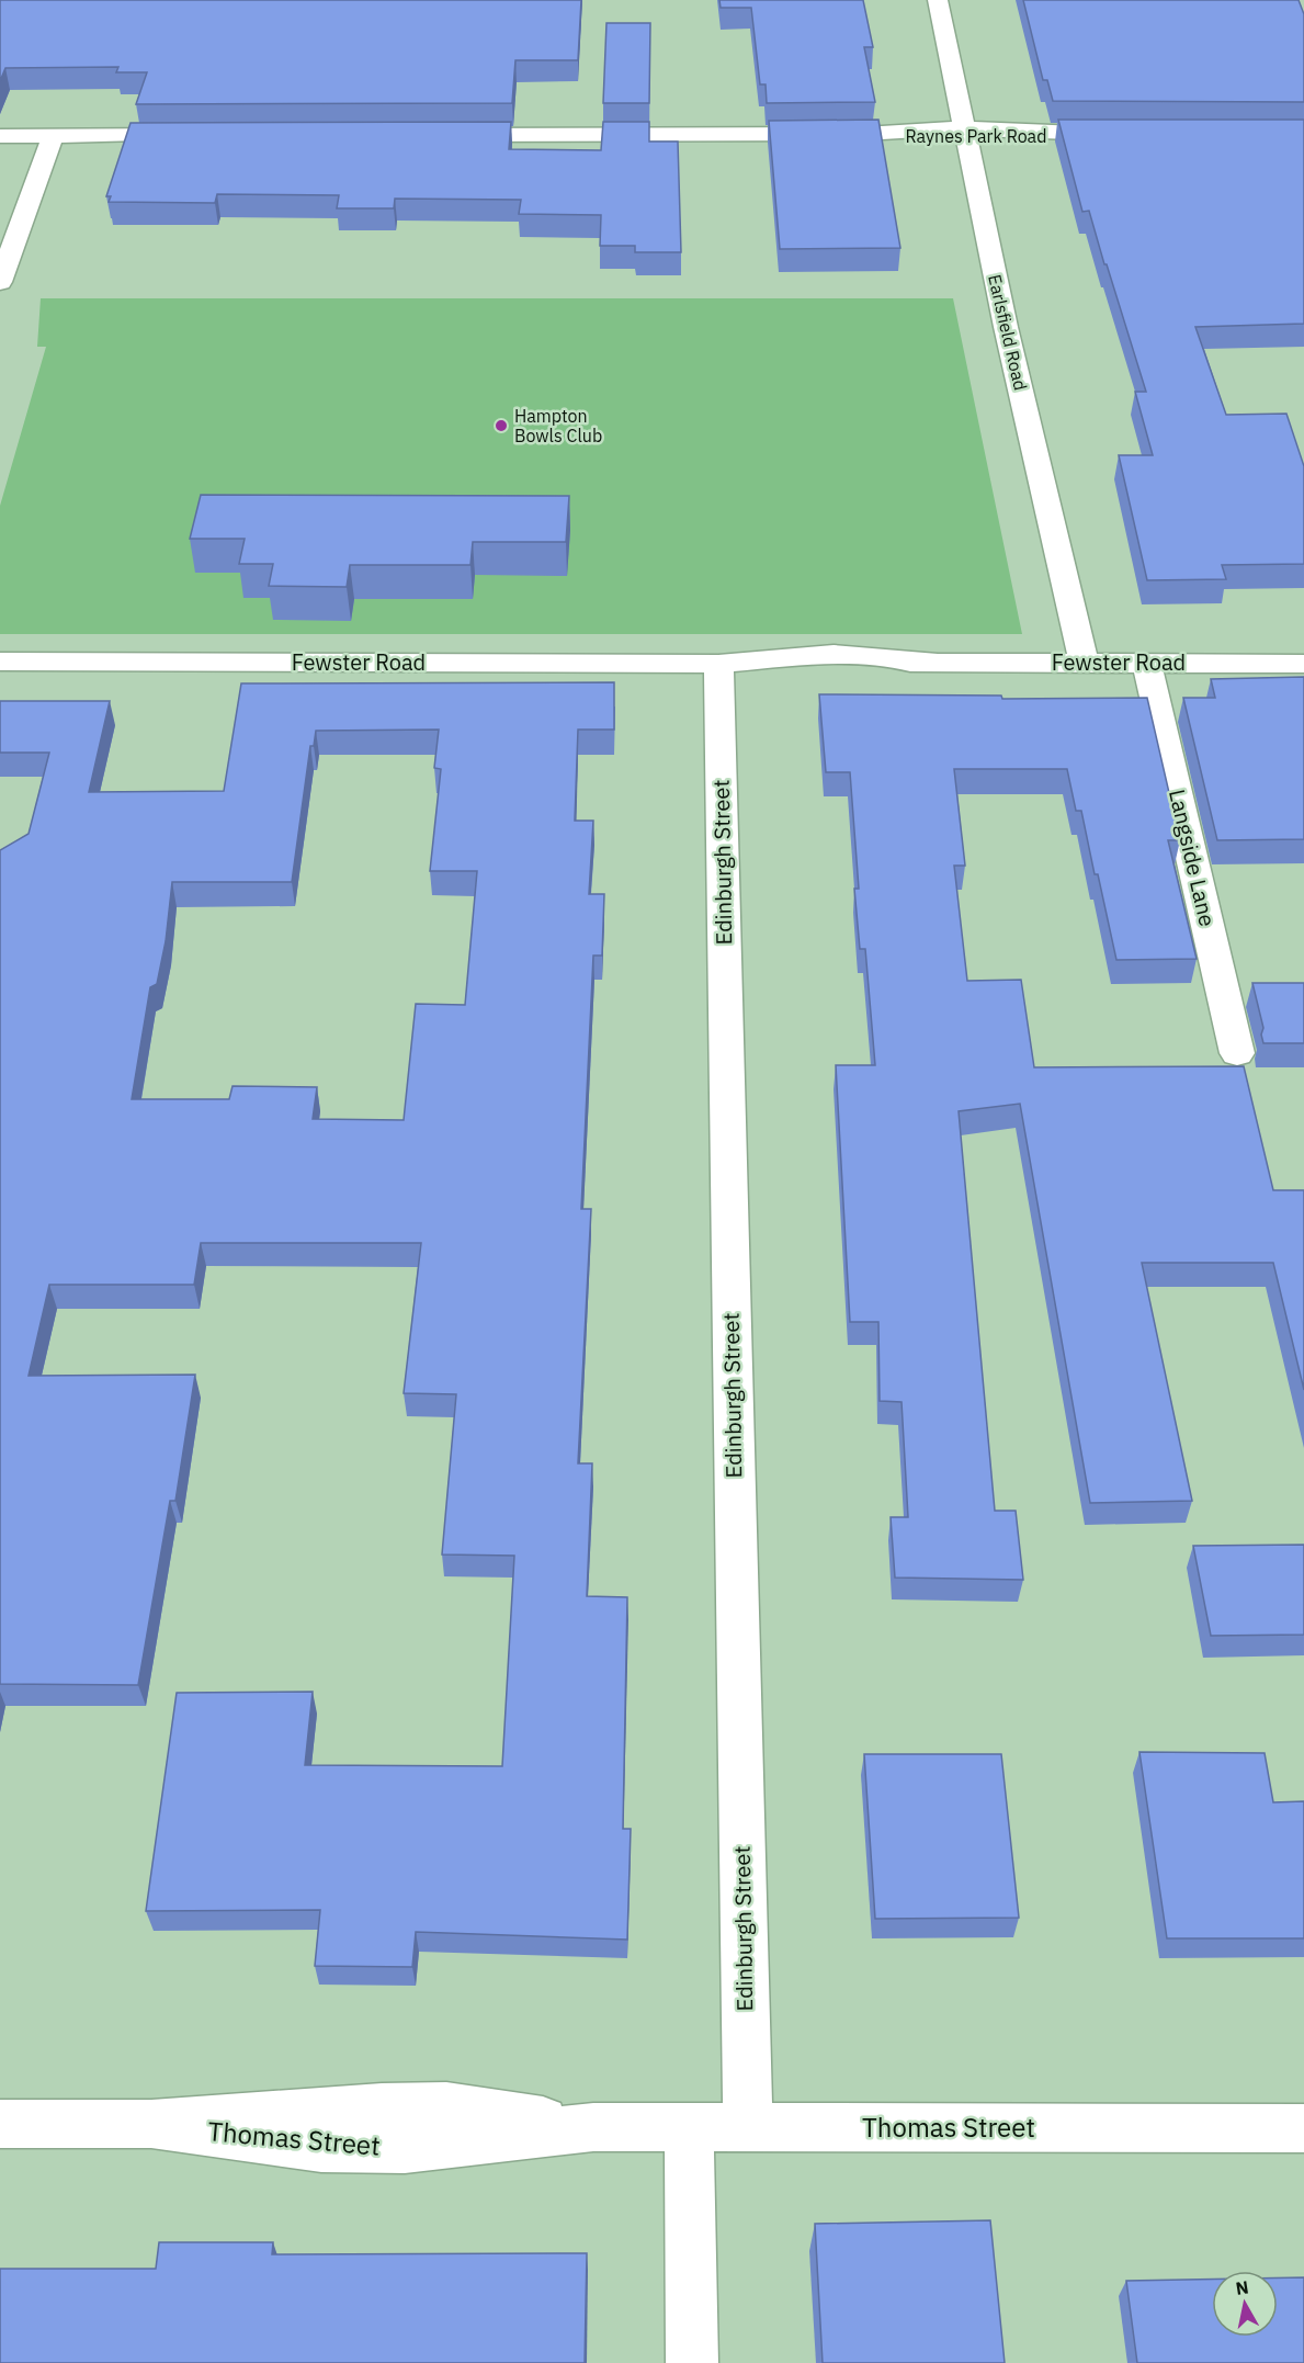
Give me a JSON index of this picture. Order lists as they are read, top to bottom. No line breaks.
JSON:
{"streets":{"street":["Raynes Park Road","Earlsfield Road","Fewster Road","Langside Lane","Edinburgh Street","Thomas Street"]},"crossings":[["Raynes Park Road","Earlsfield Road"],["Earlsfield Road","Fewster Road"],["Fewster Road","Langside Lane"],["Fewster Road","Edinburgh Street"],["Edinburgh Street","Thomas Street"]],"places":["Hampton Bowls Club"],"north":"top"}
